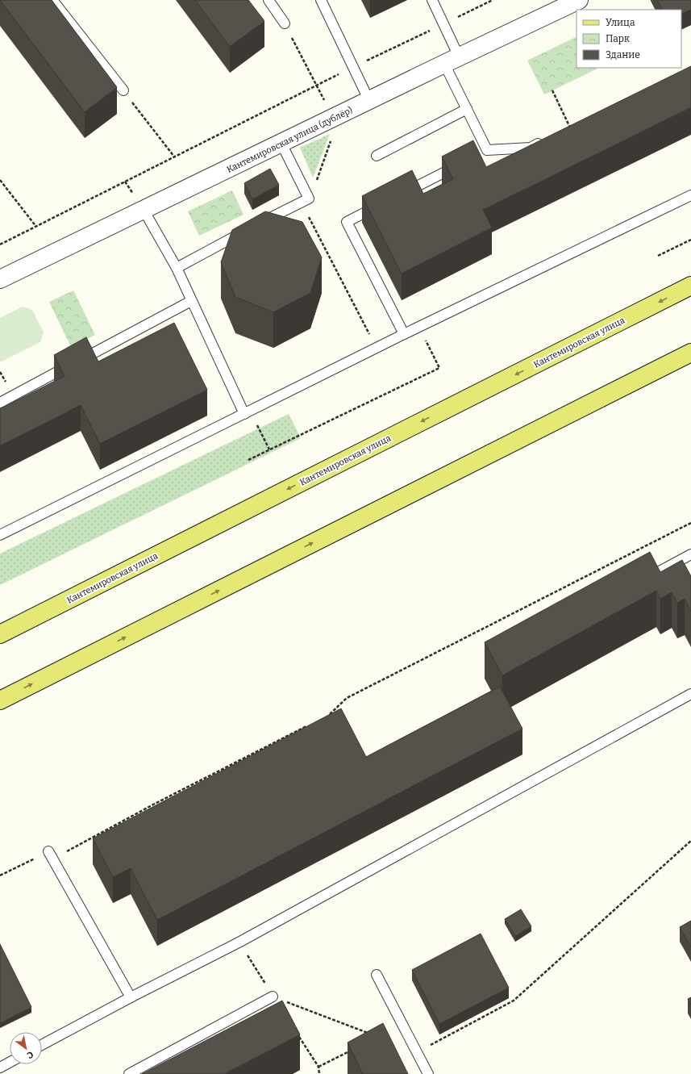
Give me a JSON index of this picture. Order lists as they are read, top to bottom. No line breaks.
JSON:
{"streets":{"main road":["Кантемировская улица"],"street":["Кантемировская улица (дублёр)"]},"legend":["Улица","Парк","Здание"],"north":"bottom right"}
